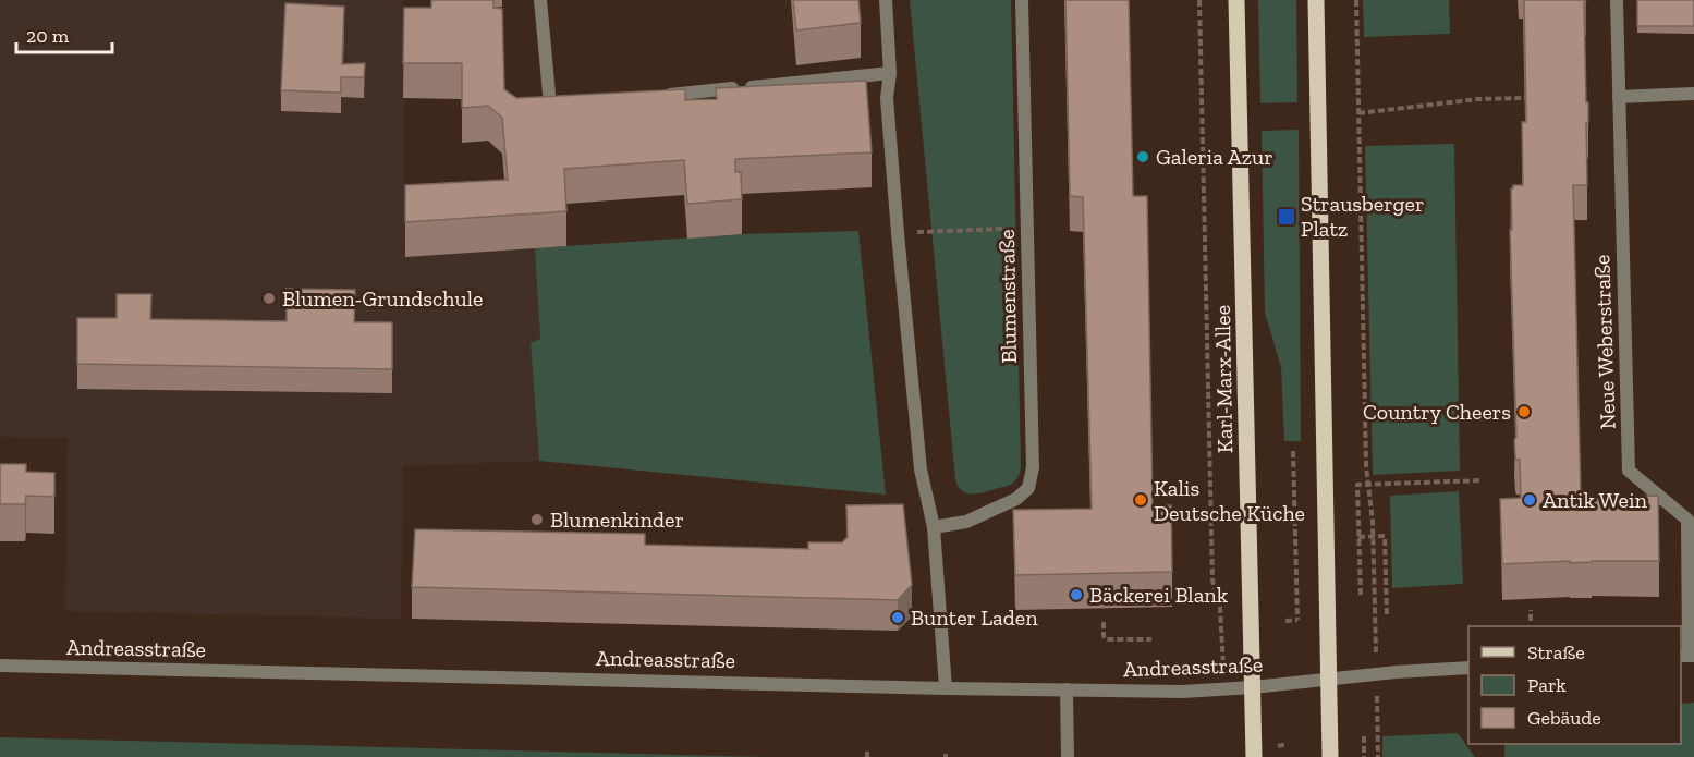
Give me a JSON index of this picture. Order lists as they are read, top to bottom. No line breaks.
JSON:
{"streets":{"main road":["Karl-Marx-Allee"],"street":["Blumenstraße","Neue Weberstraße","Andreasstraße"]},"crossings":[["Karl-Marx-Allee","Andreasstraße"]],"places":{"other":["Galeria Azur","Blumen-Grundschule","Country Cheers","Kalis Deutsche Küche","Antik Wein","Blumenkinder","Bäckerei Blank","Bunter Laden"],"transit":["Strausberger Platz"]},"legend":["Straße","Park","Gebäude"],"scale_bar":"20 m"}
